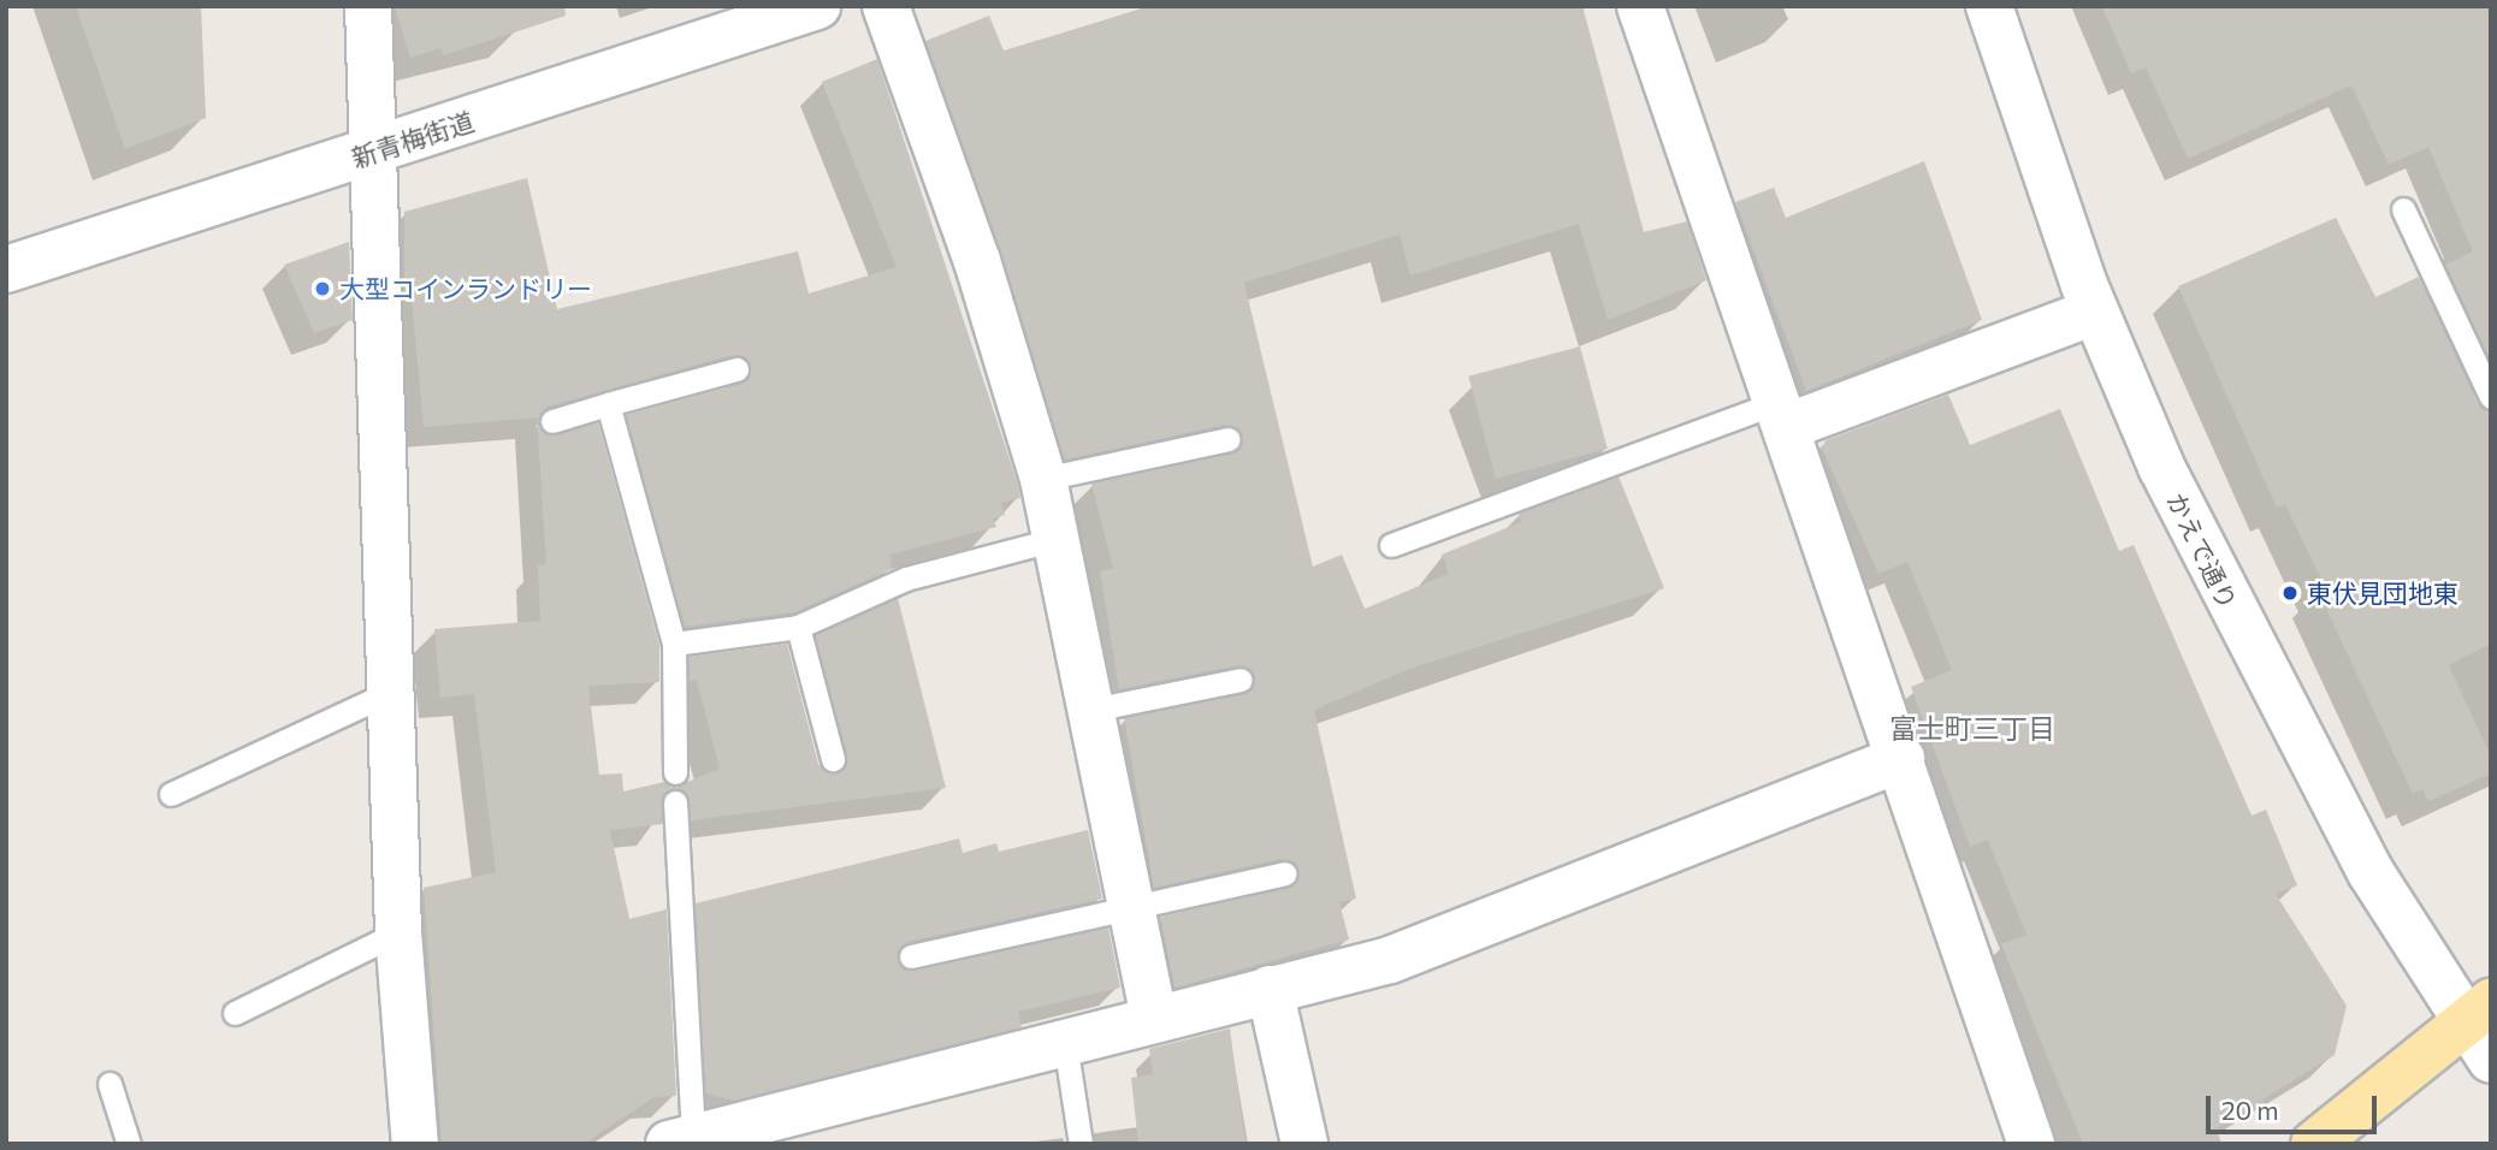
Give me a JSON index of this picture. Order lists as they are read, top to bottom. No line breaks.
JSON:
{"streets":{"street":["新青梅街道","かえで通り"]},"districts":["富士町三丁目"],"places":["大型コインランドリー","東伏見団地東"],"scale_bar":"20 m"}
